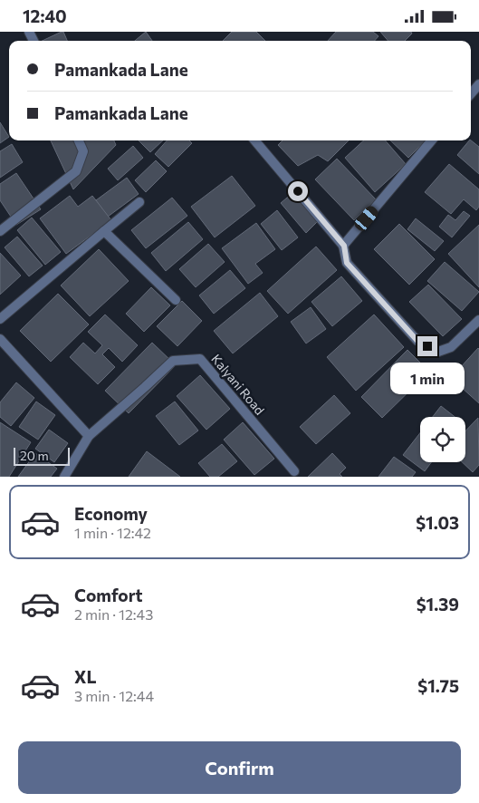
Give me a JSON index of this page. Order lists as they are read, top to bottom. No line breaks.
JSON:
{"streets":{"street":["Kalyani Road"]},"scale_bar":"20 m","page":{"status":"12:40","banner":["Pamankada Lane","Pamankada Lane"],"bubble":"1 min","scale":"20 m","list":[{"name":"Economy","note":"1 min · 12:42","value":"$1.03"},{"name":"Comfort","note":"2 min · 12:43","value":"$1.39"},{"name":"XL","note":"3 min · 12:44","value":"$1.75"}],"buttons":"Confirm"}}
